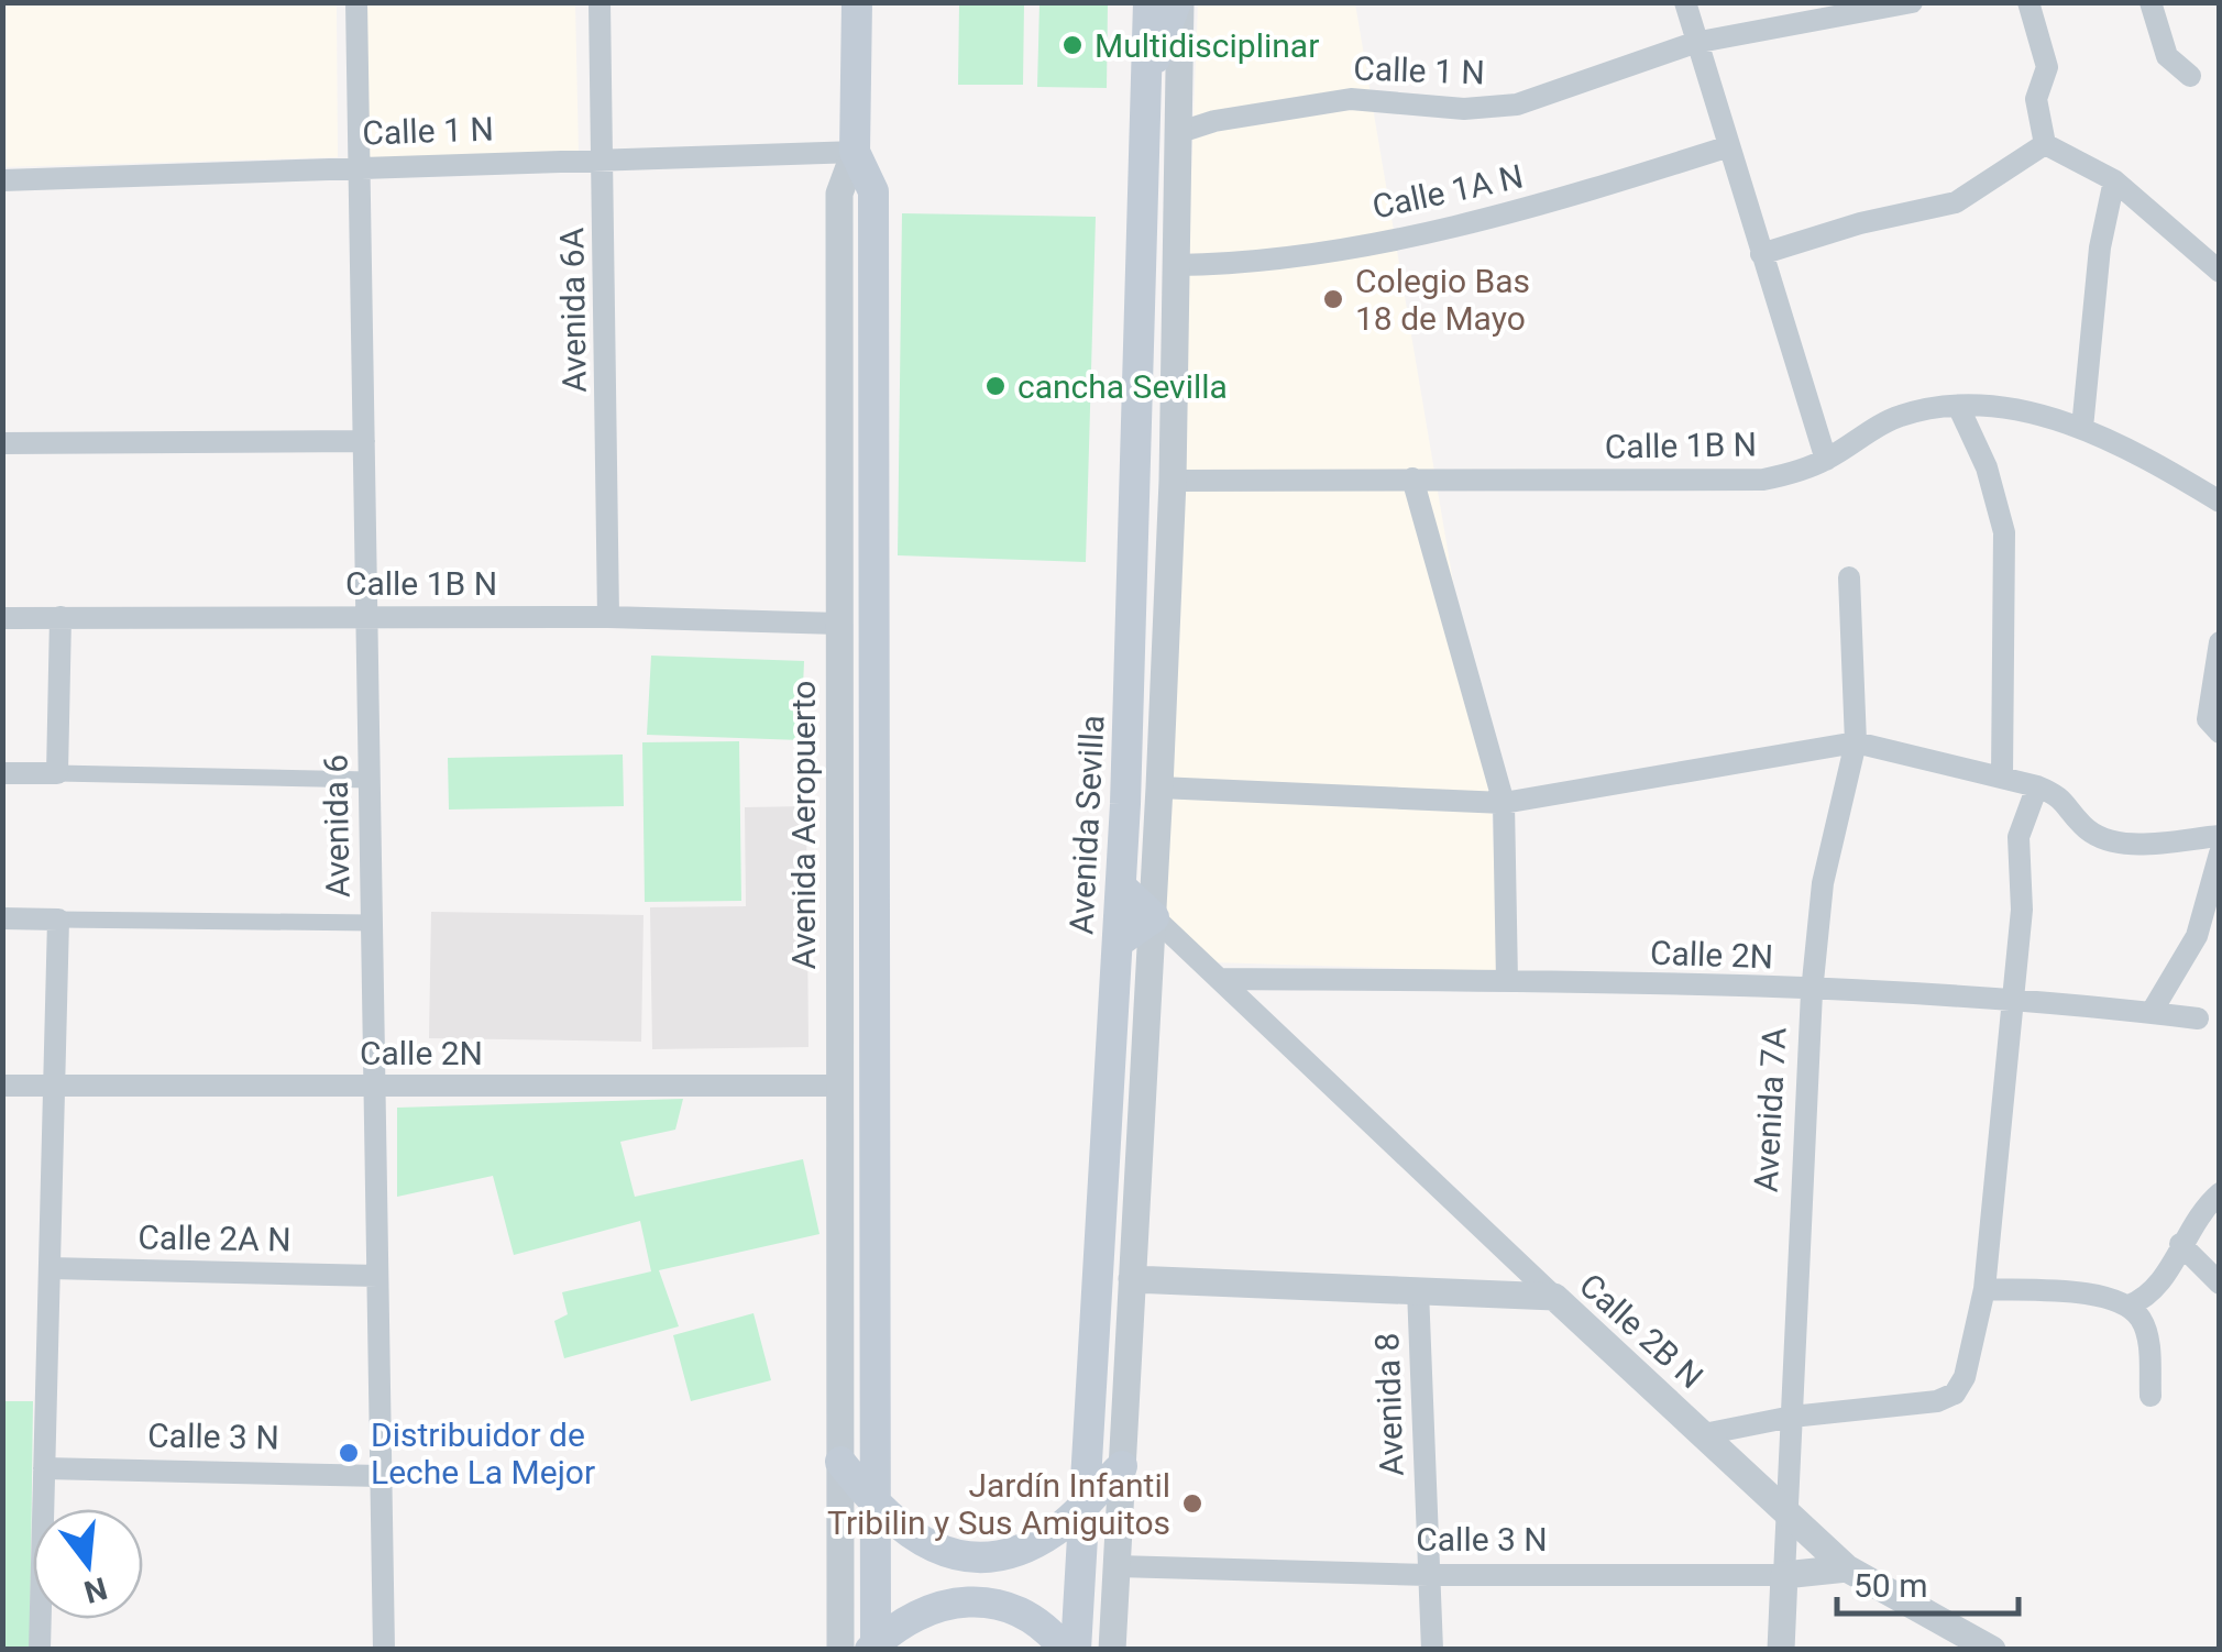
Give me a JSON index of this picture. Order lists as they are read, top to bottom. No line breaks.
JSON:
{"streets":{"main road":["Avenida Aeropuerto","Avenida Sevilla"],"street":["Calle 1 N","Calle 1A N","Avenida 6A","Calle 1B N","Avenida 6","Calle 2N","Avenida 7A","Calle 2A N","Calle 2B N","Avenida 8","Calle 3 N"]},"crossings":[["Calle 1 N","Avenida 6A"],["Calle 1 N","Avenida Aeropuerto"],["Calle 1 N","Avenida 6"],["Avenida 6A","Calle 1B N"],["Calle 1B N","Avenida Aeropuerto"],["Calle 1B N","Avenida 6"],["Avenida Aeropuerto","Calle 2N"],["Avenida 6","Calle 2N"],["Avenida 6","Calle 2A N"],["Avenida 6","Calle 3 N"],["Calle 2N","Avenida 7A"],["Avenida 7A","Calle 2B N"],["Avenida 7A","Calle 3 N"],["Calle 2B N","Avenida 8"],["Calle 2B N","Calle 3 N"],["Avenida 8","Calle 3 N"]],"places":["Multidisciplinar","Colegio Bas 18 de Mayo","cancha Sevilla","Distribuidor de Leche La Mejor","Jardín Infantil Tribilin y Sus Amiguitos"],"scale_bar":"50 m","north":"bottom"}
